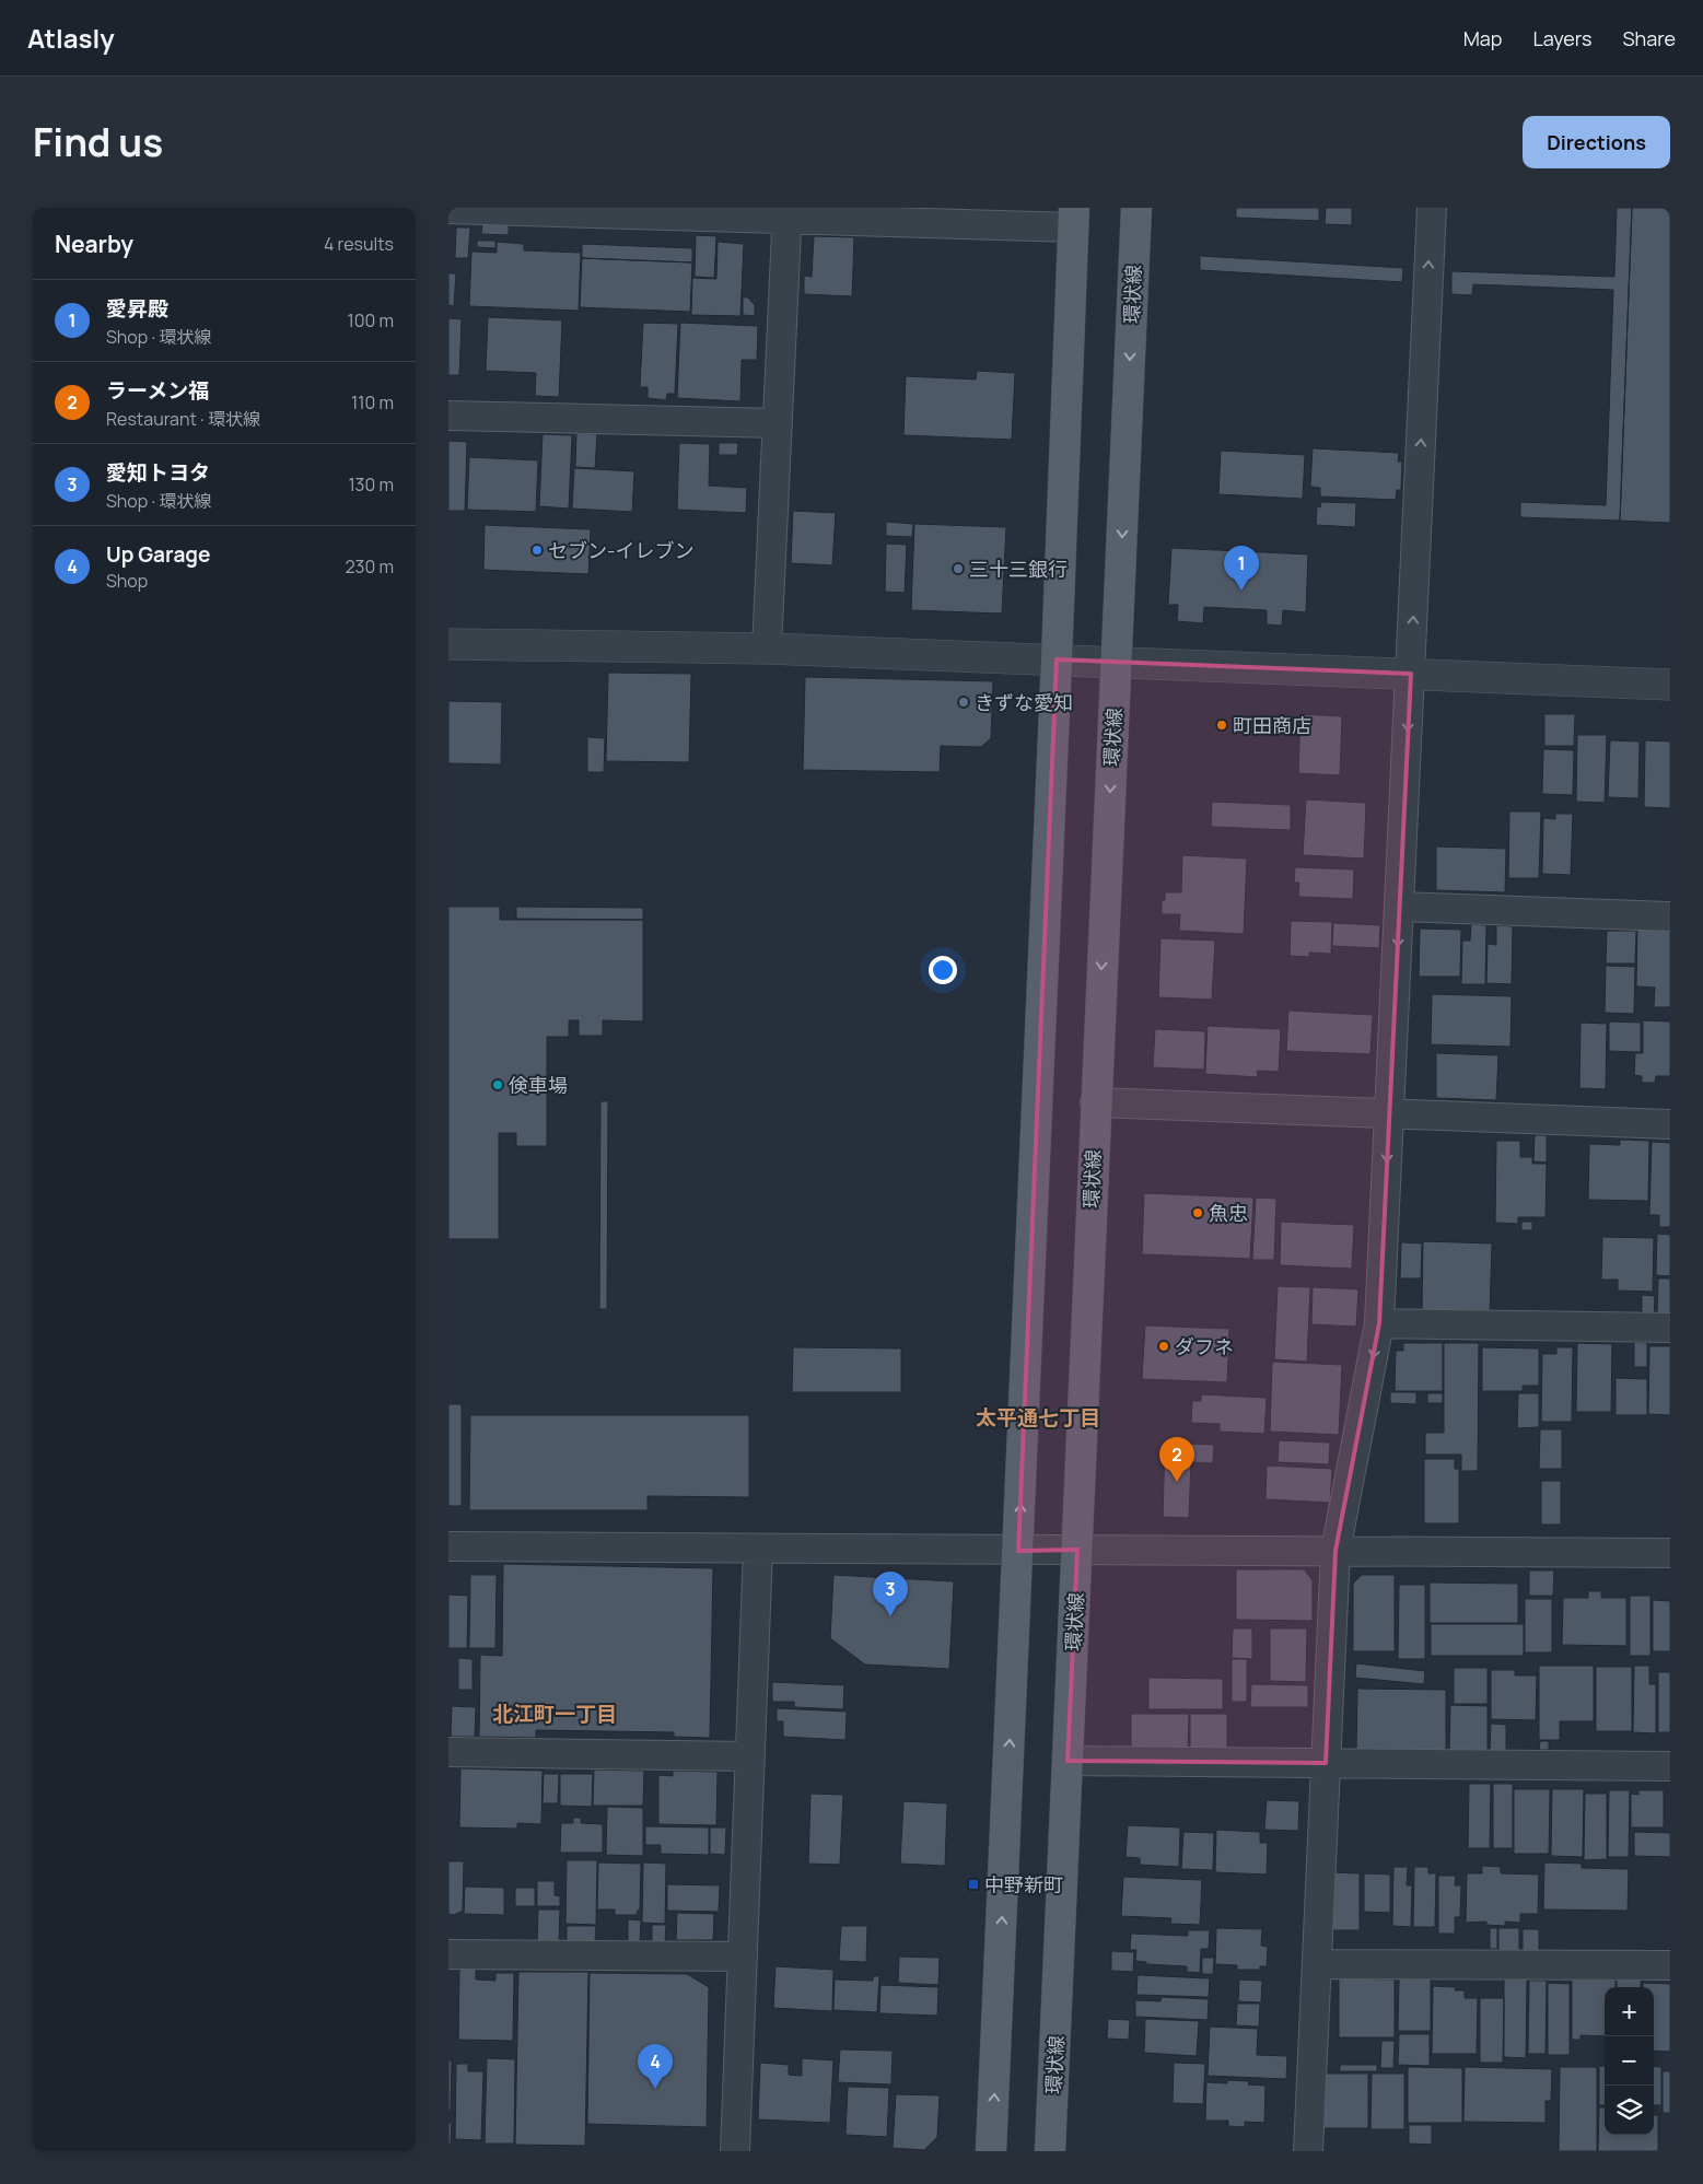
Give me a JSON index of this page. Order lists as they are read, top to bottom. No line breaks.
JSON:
{"streets":{"main road":["環状線"]},"districts":["太平通七丁目","北江町一丁目"],"places":{"other":["セブン-イレブン","三十三銀行","きずな愛知","町田商店","倹車場","魚忠","ダフネ"],"transit":["中野新町"]},"page":{"header":"Atlasly","nav":["Map","Layers","Share"],"title":"Find us","buttons":"Directions","heading":["Nearby","4 results"],"list":[{"mark":"1","name":"愛昇殿","note":"Shop · 環状線","value":"100 m"},{"mark":"2","name":"ラーメン福","note":"Restaurant · 環状線","value":"110 m"},{"mark":"3","name":"愛知トヨタ","note":"Shop · 環状線","value":"130 m"},{"mark":"4","name":"Up Garage","note":"Shop","value":"230 m"}],"pins":["1","2","3","4"],"map_buttons":["+","−"]}}
